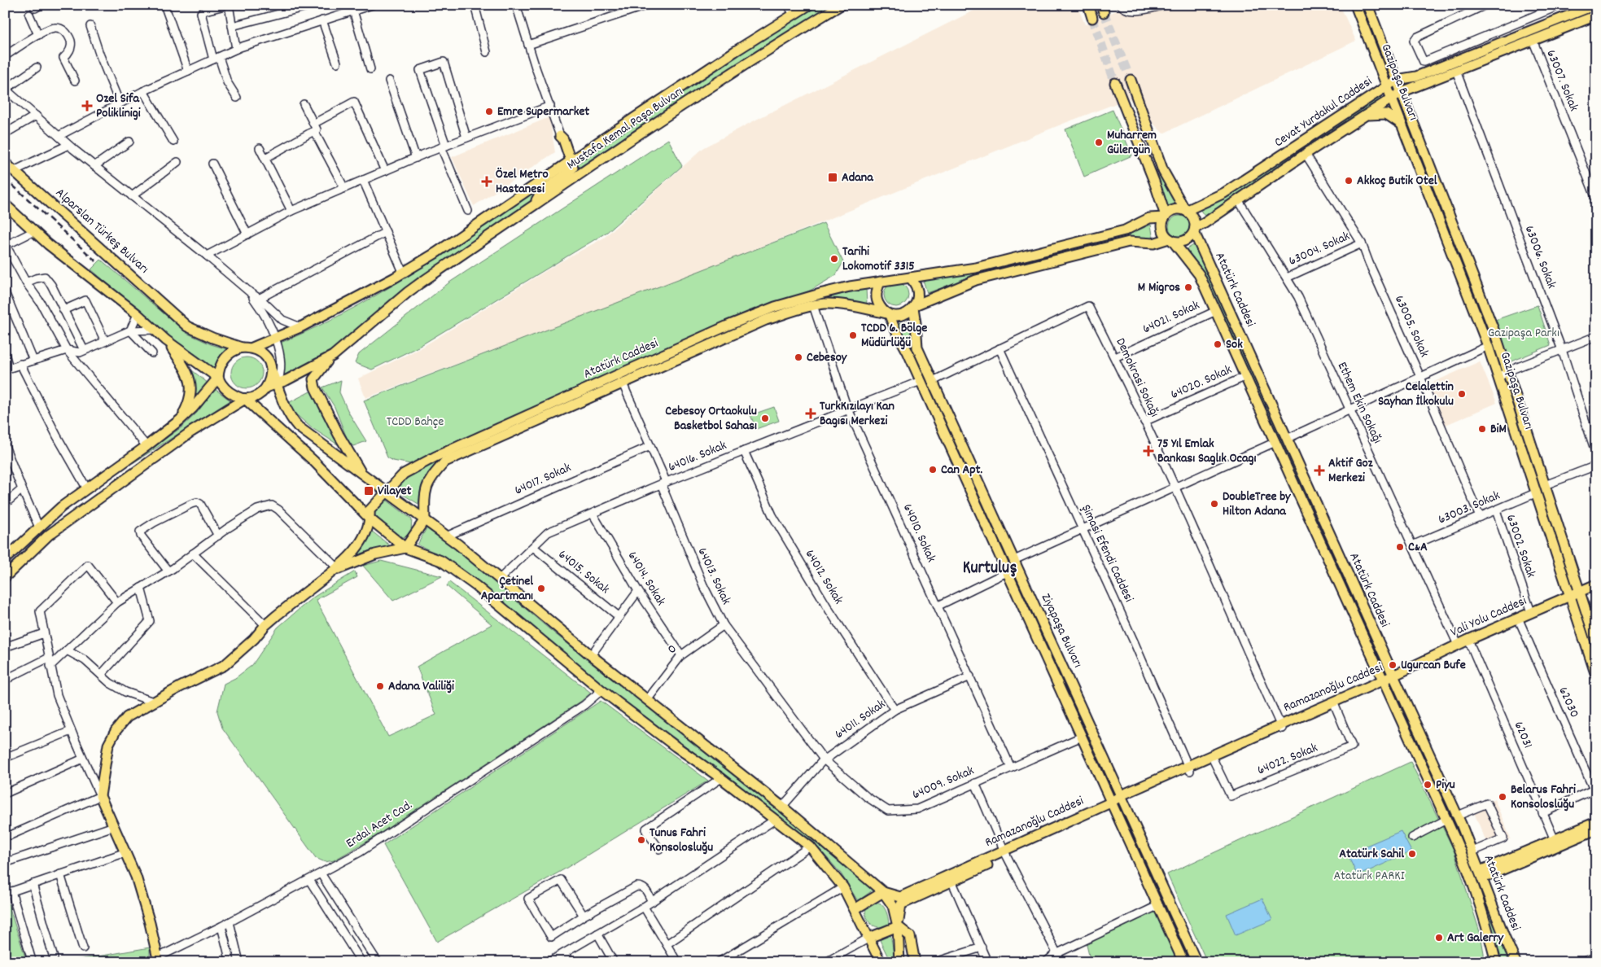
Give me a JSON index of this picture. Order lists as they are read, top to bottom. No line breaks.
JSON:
{"streets":{"main road":["Gazipaşa Bulvarı","Cevat Yurdakul Caddesi","Mustafa Kemal Paşa Bulvarı","Alparslan Türkeş Bulvarı","Atatürk Caddesi","Vali Yolu Caddesi","Ziyapaşa Bulvarı","Ramazanoğlu Caddesi"],"street":["63007. Sokak","63004. Sokak","63006. Sokak","64021. Sokak","63005. Sokak","Demokrasi Sokağı","64020. Sokak","Ethem Ekin Sokağı","64016. Sokak","64017. Sokak","63003. Sokak","64010. Sokak","63002. Sokak","Şimasi Efendi Caddesi","64015. Sokak","64013. Sokak","64012. Sokak","64014. Sokak","0","62030","64011. Sokak","62031","64022. Sokak","64009. Sokak","Erdal Acet Cad."]},"crossings":[["63007. Sokak","Cevat Yurdakul Caddesi"],["Gazipaşa Bulvarı","Cevat Yurdakul Caddesi"],["Gazipaşa Bulvarı","63003. Sokak"],["Gazipaşa Bulvarı","Vali Yolu Caddesi"],["Cevat Yurdakul Caddesi","63006. Sokak"],["Cevat Yurdakul Caddesi","Atatürk Caddesi"],["Cevat Yurdakul Caddesi","63005. Sokak"],["Cevat Yurdakul Caddesi","Ethem Ekin Sokağı"],["Mustafa Kemal Paşa Bulvarı","Alparslan Türkeş Bulvarı"],["63004. Sokak","63005. Sokak"],["63004. Sokak","Ethem Ekin Sokağı"],["Atatürk Caddesi","64021. Sokak"],["Atatürk Caddesi","64020. Sokak"],["Atatürk Caddesi","64010. Sokak"],["Atatürk Caddesi","64013. Sokak"],["Atatürk Caddesi","Vali Yolu Caddesi"],["Atatürk Caddesi","Ziyapaşa Bulvarı"],["Atatürk Caddesi","Ramazanoğlu Caddesi"],["64021. Sokak","Demokrasi Sokağı"],["63005. Sokak","63003. Sokak"],["Demokrasi Sokağı","64020. Sokak"],["Demokrasi Sokağı","Şimasi Efendi Caddesi"],["Demokrasi Sokağı","Ziyapaşa Bulvarı"],["Demokrasi Sokağı","Ramazanoğlu Caddesi"],["Ethem Ekin Sokağı","63003. Sokak"],["Ethem Ekin Sokağı","Vali Yolu Caddesi"],["64016. Sokak","64010. Sokak"],["64016. Sokak","64015. Sokak"],["64016. Sokak","64013. Sokak"],["64016. Sokak","64012. Sokak"],["64016. Sokak","64014. Sokak"],["64016. Sokak","Ziyapaşa Bulvarı"],["64017. Sokak","64013. Sokak"],["63003. Sokak","63002. Sokak"],["64010. Sokak","64011. Sokak"],["64010. Sokak","64009. Sokak"],["63002. Sokak","Vali Yolu Caddesi"],["Şimasi Efendi Caddesi","Ramazanoğlu Caddesi"],["64013. Sokak","0"],["64013. Sokak","64011. Sokak"],["64013. Sokak","64009. Sokak"],["64012. Sokak","64011. Sokak"],["64014. Sokak","0"],["Vali Yolu Caddesi","Ramazanoğlu Caddesi"],["Vali Yolu Caddesi","62030"],["Vali Yolu Caddesi","62031"],["Ziyapaşa Bulvarı","Ramazanoğlu Caddesi"],["Ziyapaşa Bulvarı","64009. Sokak"],["Ramazanoğlu Caddesi","64022. Sokak"],["62030","62031"],["64011. Sokak","64009. Sokak"]],"districts":["Kurtuluş"],"parks":["Gazipaşa Parkı","TCDD Bahçe","Atatürk PARKI"],"places":{"health":["Ozel Sifa Poliklinigi","Özel Metro Hastanesi","TurkKızılayı Kan Bagısı Merkezi","75 Yıl Emlak Bankası Saglık Ocagı","Aktif Goz Merkezi"],"other":["Emre Supermarket","Muharrem Gülergün","Akkoç Butik Otel","Tarihi Lokomotif 3315","M Migros","TCDD 6. Bölge Müdürlüğü","Sok","Cebesoy","Celalettin Sayhan İlkokulu","Cebesoy Ortaokulu Basketbol Sahası","BiM","Can Apt.","DoubleTree by Hilton Adana","C&A","Çetinel Apartmanı","Ugurcan Bufe","Adana Valiliği","Piyu","Belarus Fahri Konsolosluğu","Tunus Fahri Konsolosluğu","Atatürk Sahil","Art Galerry"],"transit":["Adana","Vilayet"]}}
